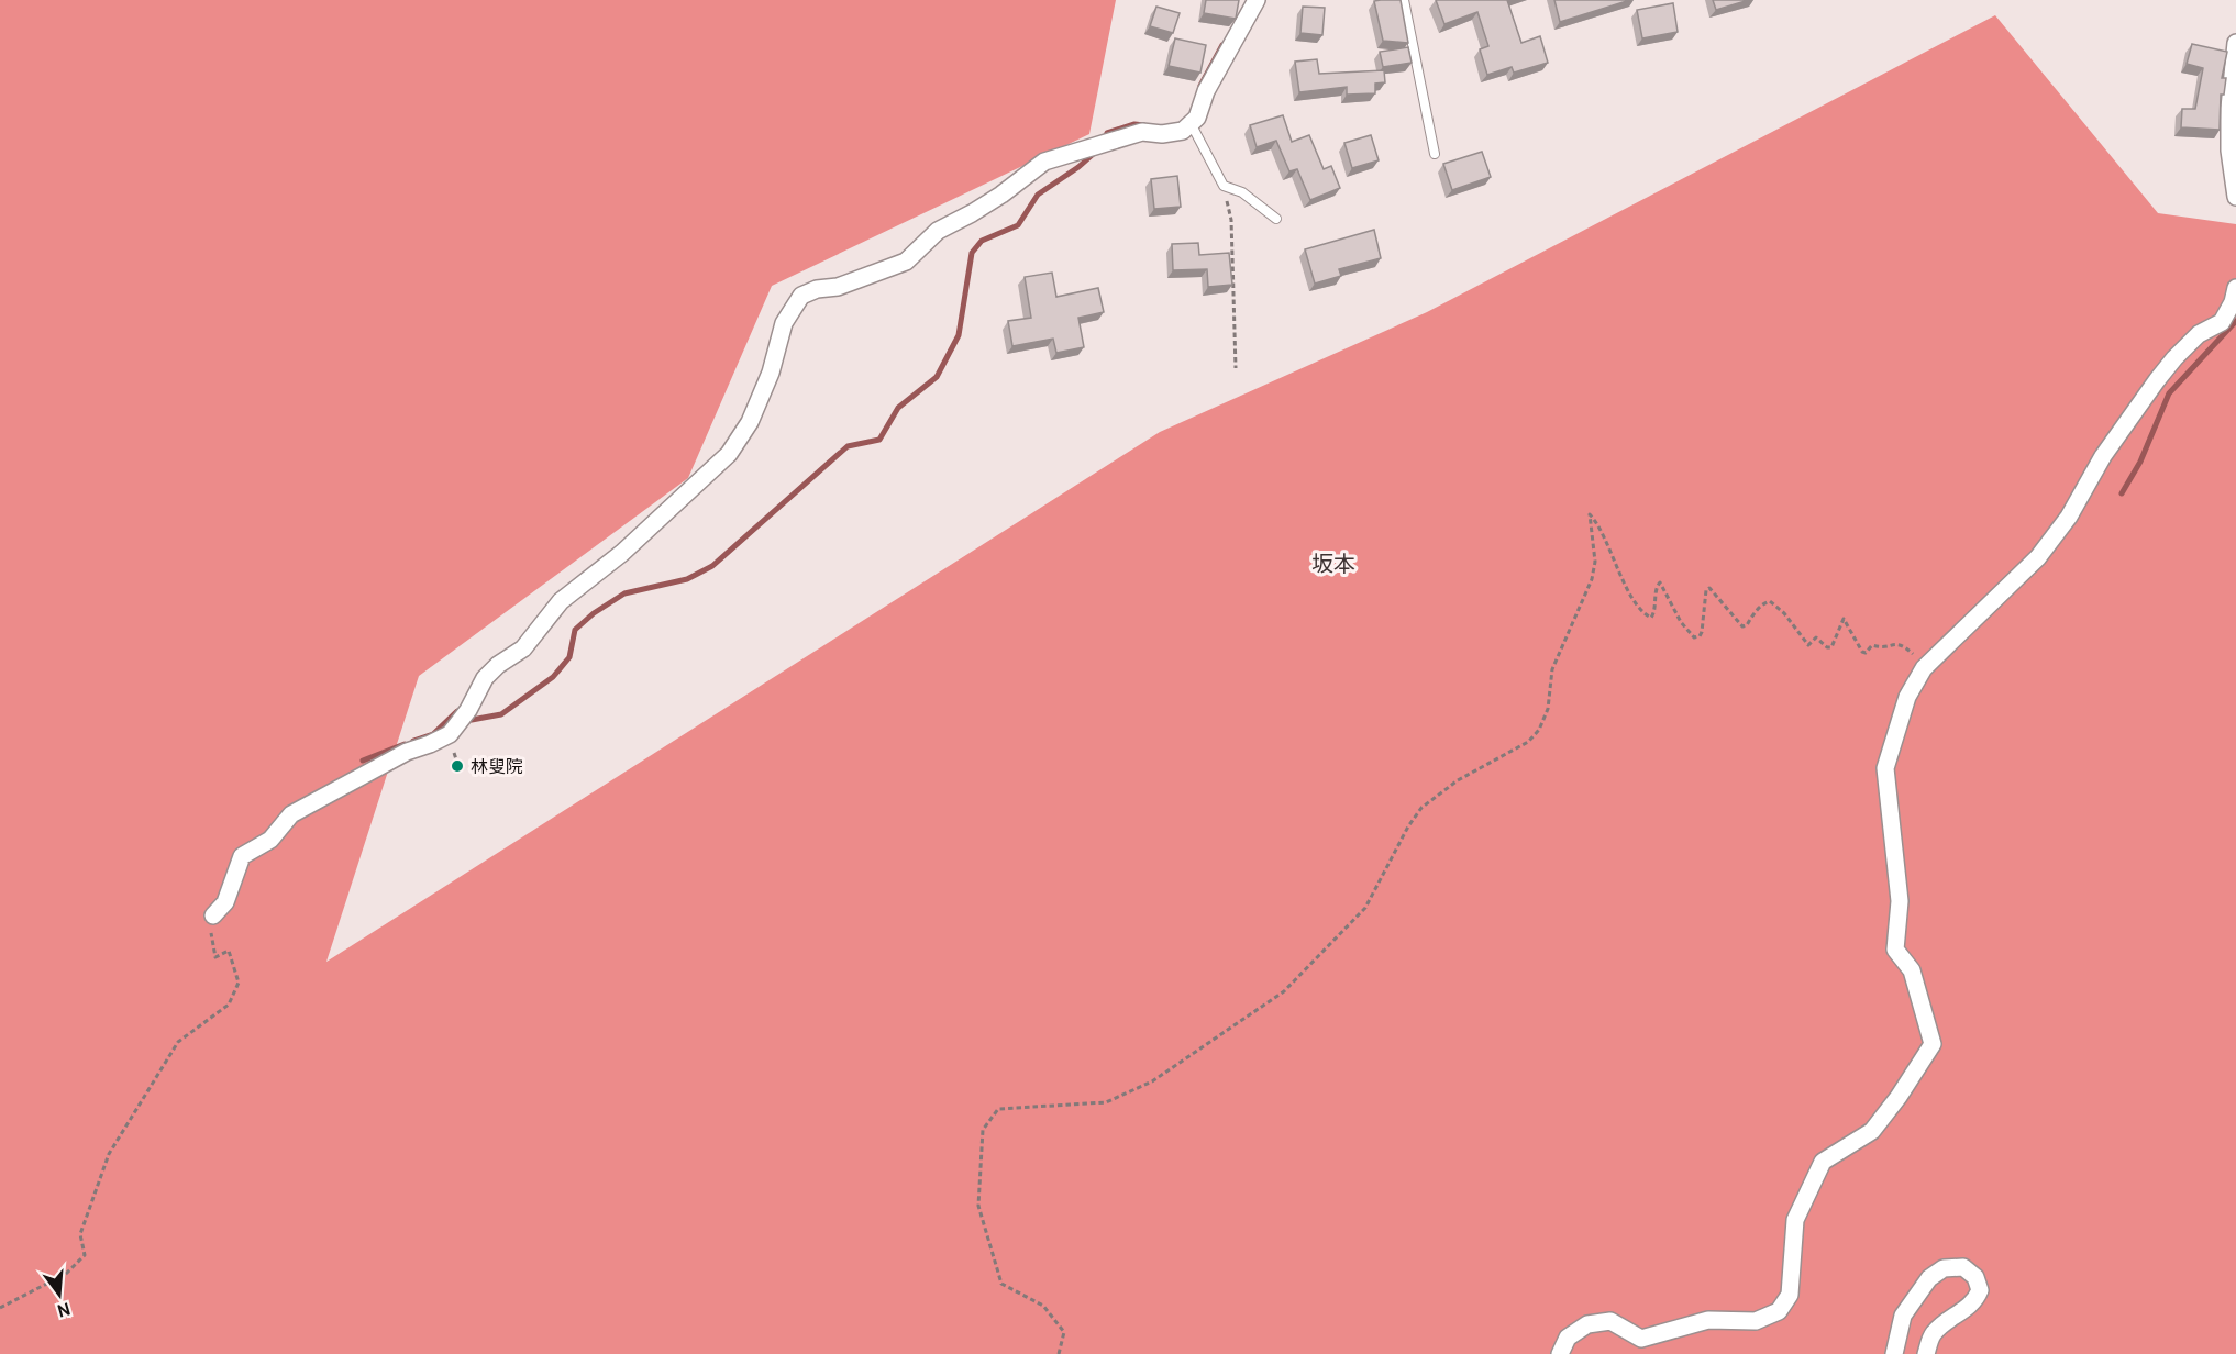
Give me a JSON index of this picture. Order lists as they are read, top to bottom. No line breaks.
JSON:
{"districts":["坂本"],"places":["林叟院"],"north":"bottom"}
